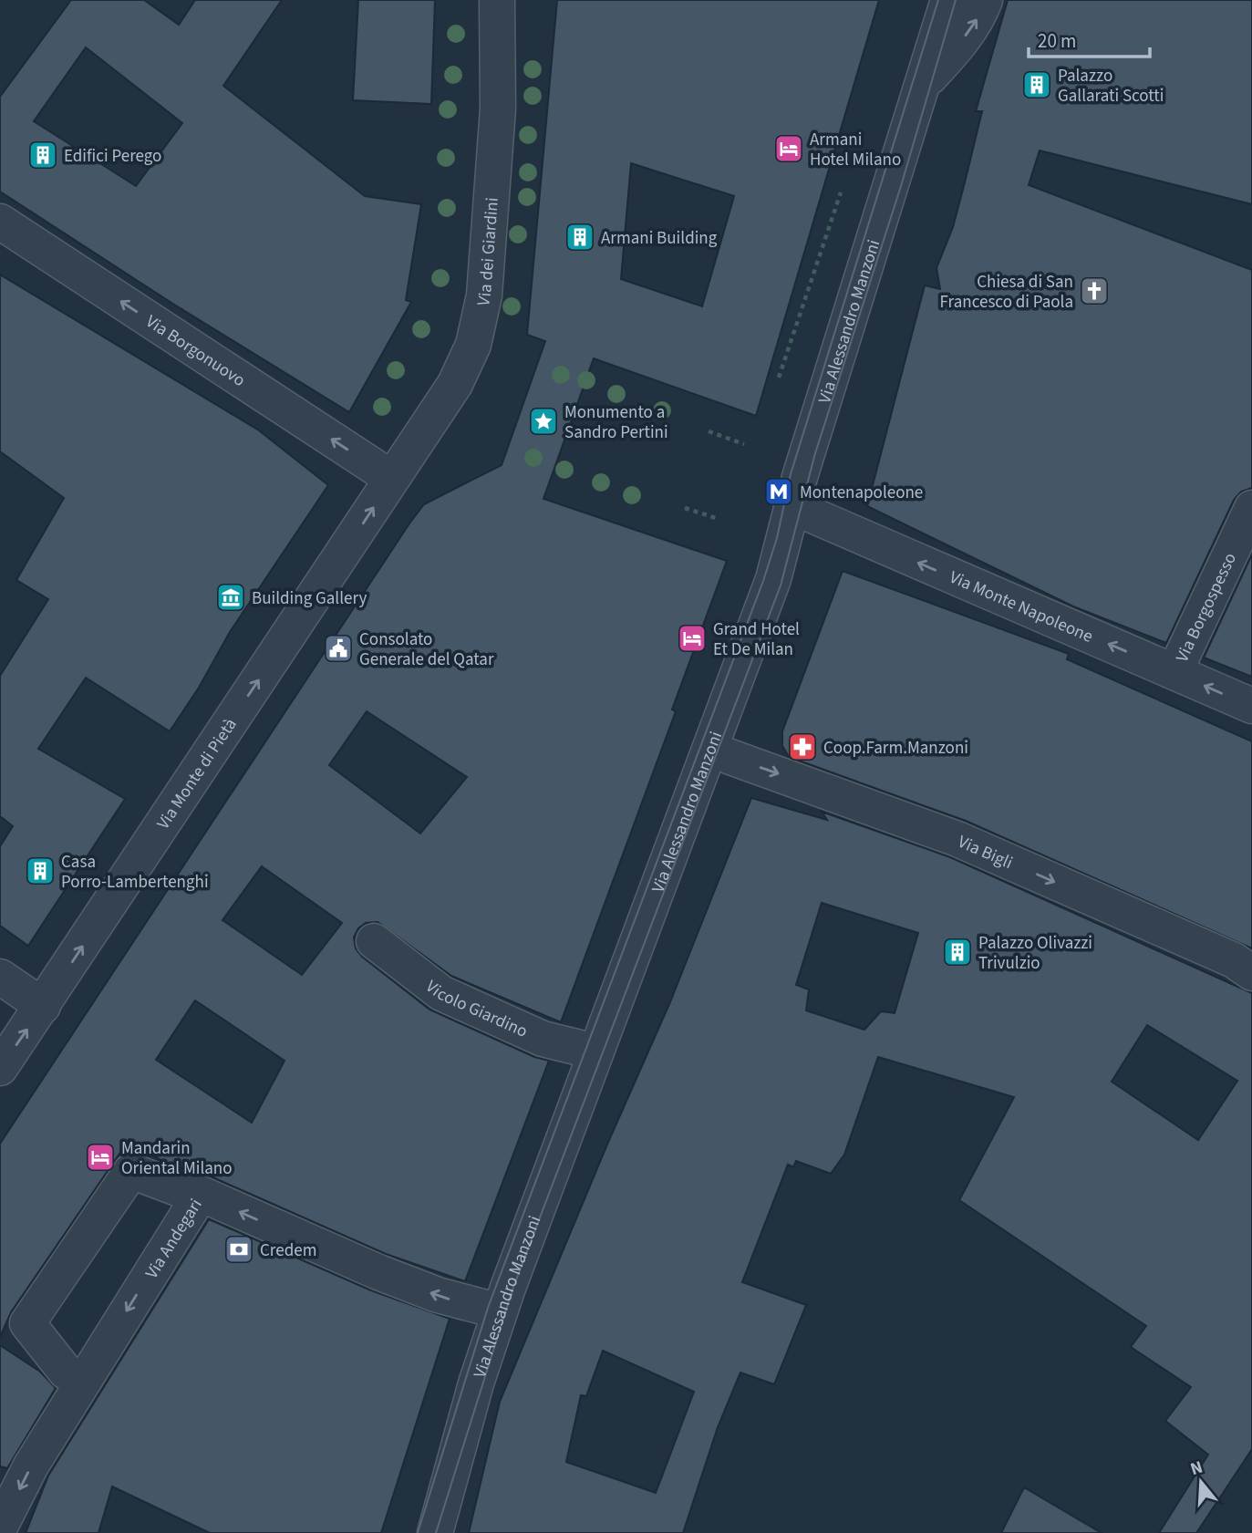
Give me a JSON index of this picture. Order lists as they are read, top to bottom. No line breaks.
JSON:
{"streets":{"street":["Via dei Giardini","Via Alessandro Manzoni","Via Borgonuovo","Via Monte Napoleone","Via Borgospesso","Via Monte di Pietà","Via Bigli","Vicolo Giardino","Via Andegari"]},"crossings":[["Via dei Giardini","Via Borgonuovo"],["Via dei Giardini","Via Monte di Pietà"],["Via Alessandro Manzoni","Via Monte Napoleone"],["Via Alessandro Manzoni","Via Bigli"],["Via Alessandro Manzoni","Vicolo Giardino"],["Via Alessandro Manzoni","Via Andegari"],["Via Borgonuovo","Via Monte di Pietà"],["Via Monte Napoleone","Via Borgospesso"]],"one_way":["Via Borgonuovo","Via Monte Napoleone","Via Monte di Pietà","Via Bigli"],"places":{"building":["Palazzo Gallarati Scotti","Edifici Perego","Armani Building","Casa Porro-Lambertenghi","Palazzo Olivazzi Trivulzio"],"hotel":["Armani Hotel Milano","Grand Hotel Et De Milan","Mandarin Oriental Milano"],"church":["Chiesa di San Francesco di Paola"],"place":["Monumento a Sandro Pertini"],"metro station":["Montenapoleone"],"museum":["Building Gallery"],"public building":["Consolato Generale del Qatar"],"pharmacy":["Coop.Farm.Manzoni"],"bank":["Credem"]},"scale_bar":"20 m","north":"top"}
